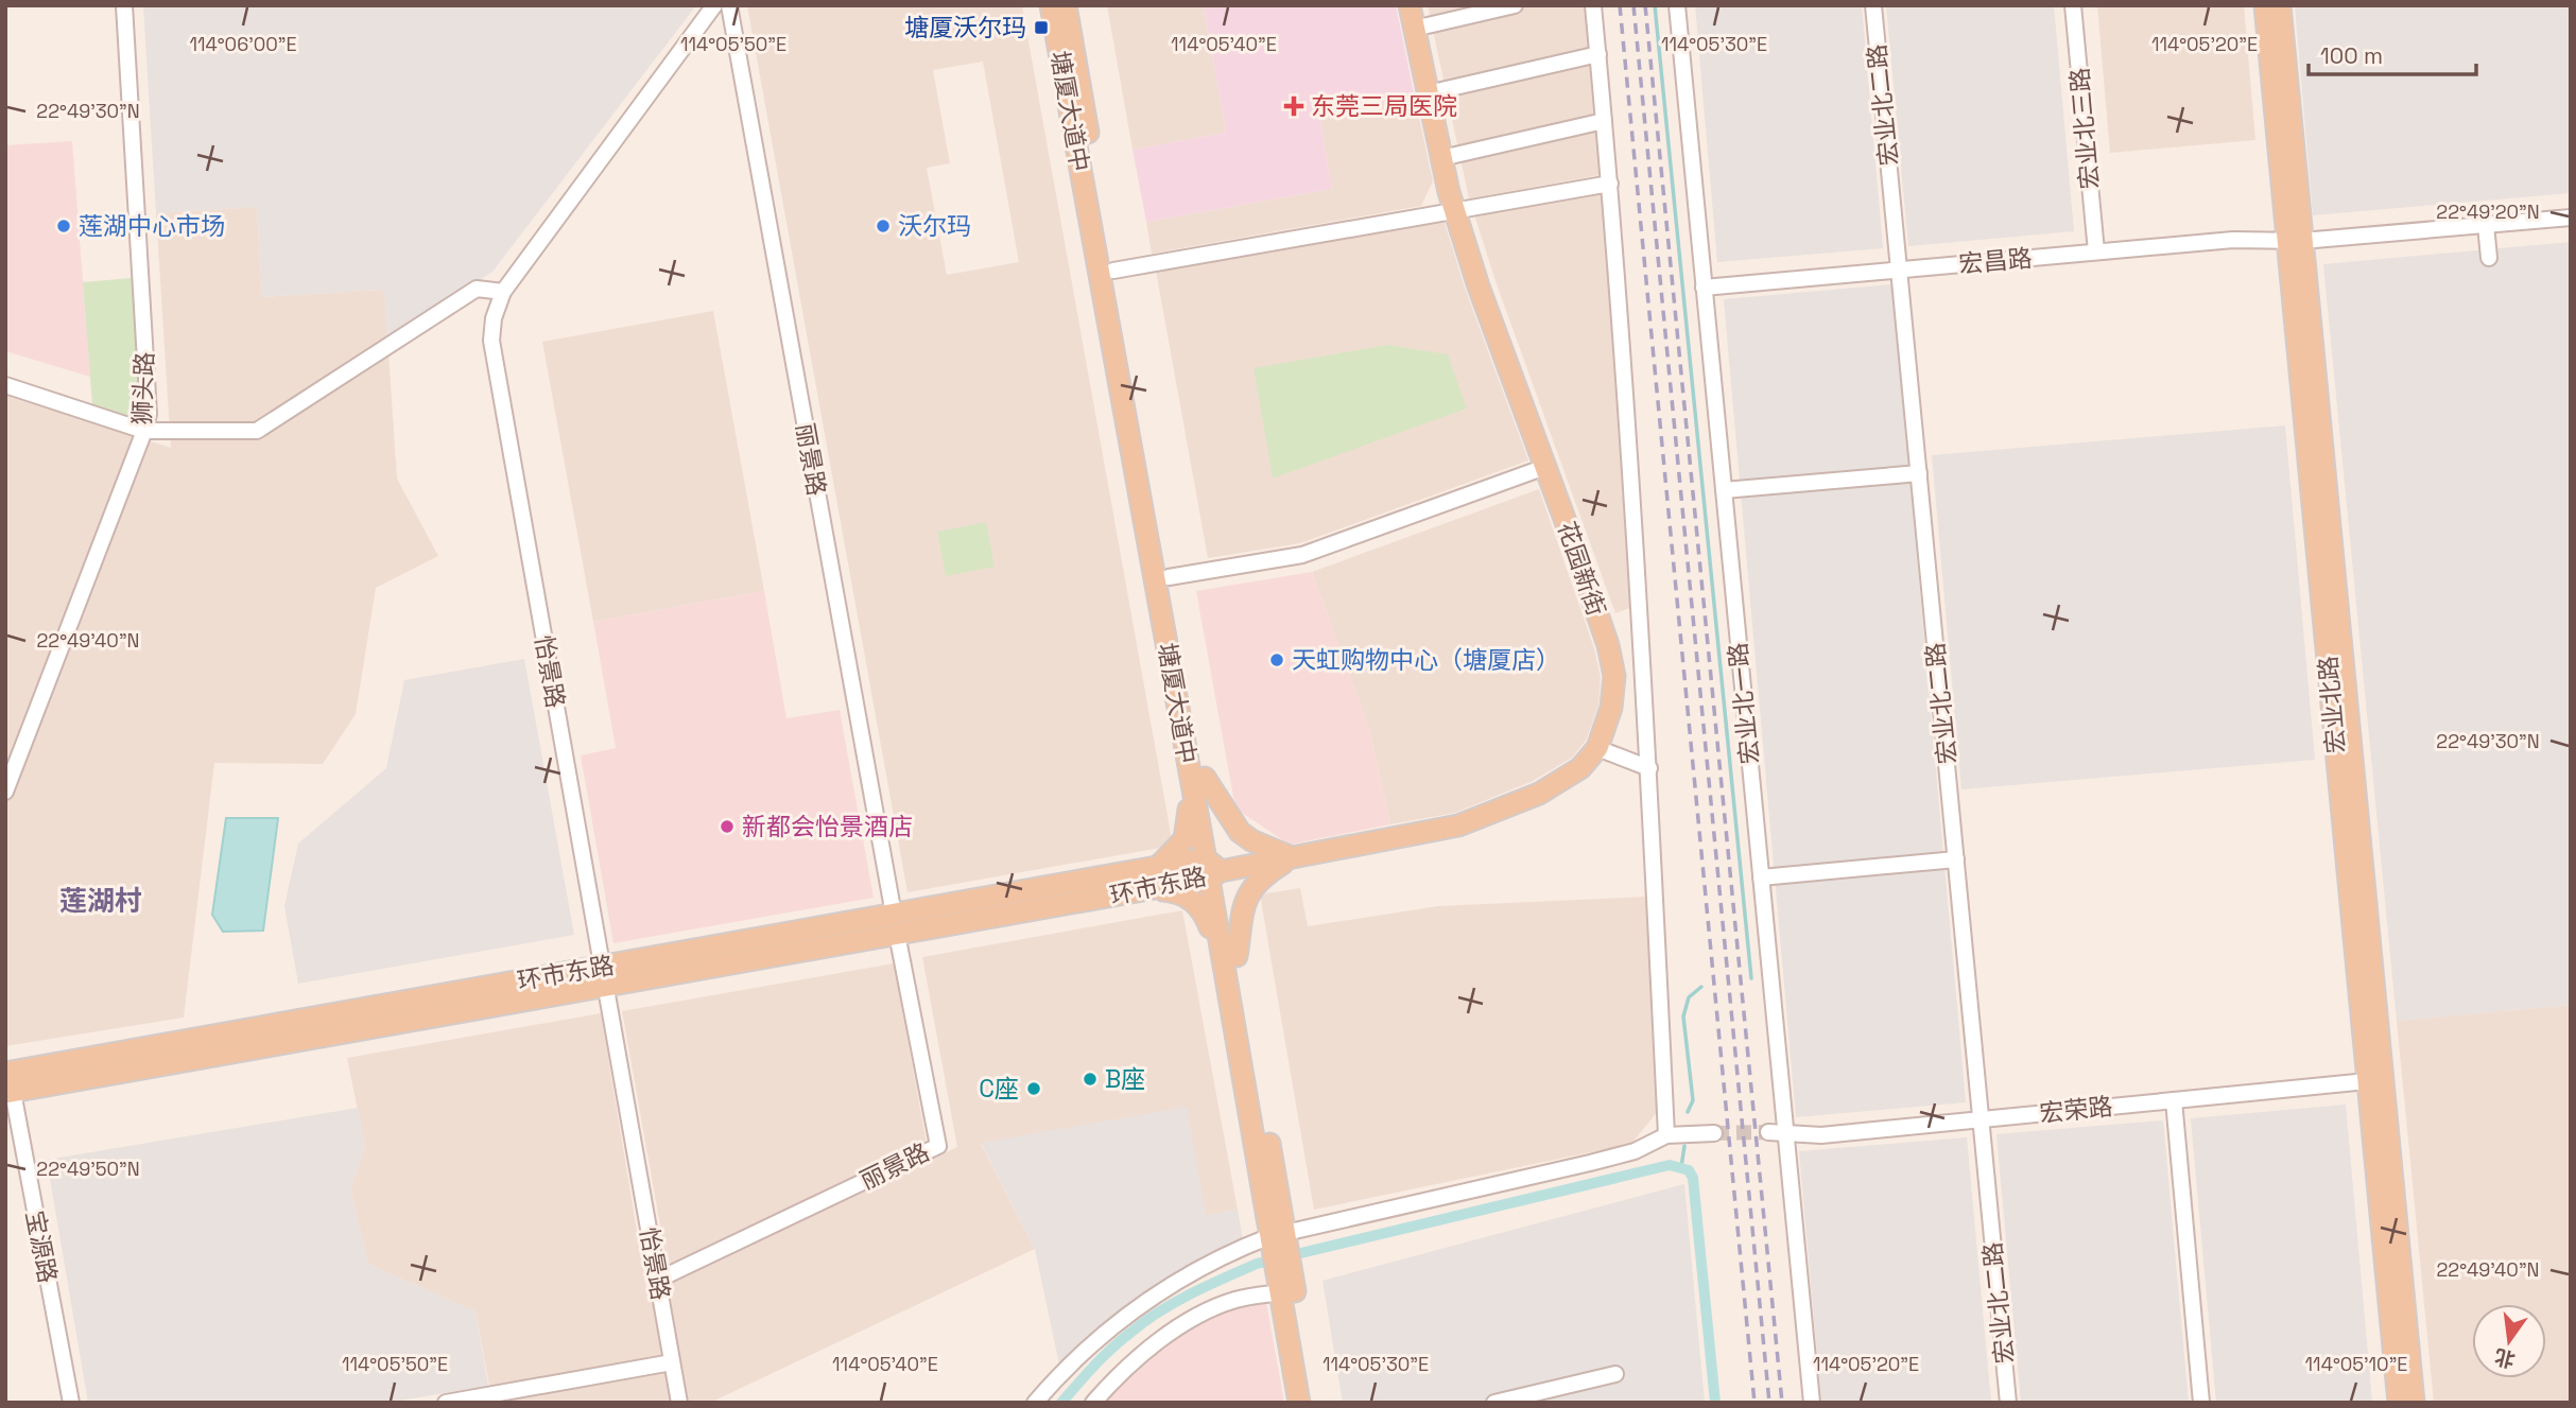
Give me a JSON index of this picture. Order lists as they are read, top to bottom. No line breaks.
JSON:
{"streets":{"main road":["塘厦大道中","花园新街","宏业北路","环市东路"],"street":["宏业北二路","宏业北三路","宏昌路","狮头路","丽景路","怡景路","宏业北一路","宏荣路","宝源路"]},"crossings":[["宏业北二路","宏昌路"],["宏业北二路","宏荣路"],["塘厦大道中","花园新街"],["塘厦大道中","环市东路"],["宏业北三路","宏昌路"],["宏昌路","宏业北一路"],["宏昌路","宏业北路"],["丽景路","怡景路"],["丽景路","环市东路"],["花园新街","环市东路"],["怡景路","环市东路"],["宏业北一路","宏荣路"],["宏业北路","宏荣路"],["环市东路","宝源路"]],"districts":["莲湖村"],"places":{"transit":["塘厦沃尔玛"],"health":["东莞三局医院"],"other":["莲湖中心市场","沃尔玛","天虹购物中心（塘厦店）","新都会怡景酒店","B座","C座"]},"scale_bar":"100 m","north":"bottom","coordinates":["114°05'50\"E","114°05'40\"E","114°05'30\"E","114°05'20\"E","114°06'00\"E","22°49'30\"N","22°49'20\"N","22°49'40\"N","22°49'50\"N","114°05'10\"E"]}
